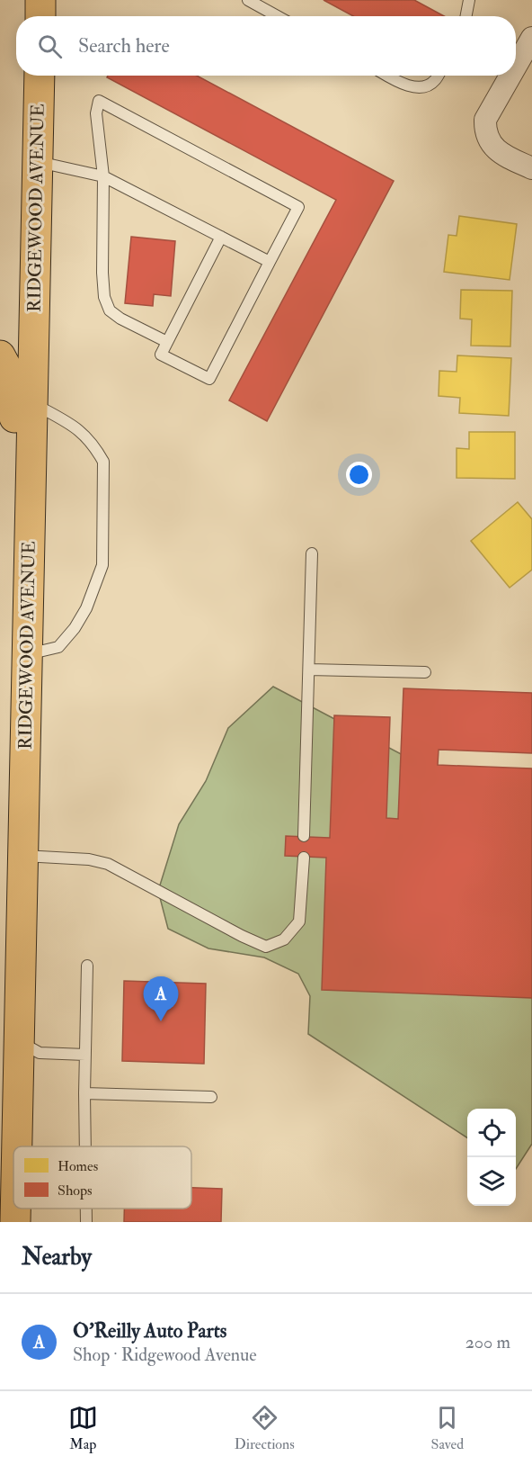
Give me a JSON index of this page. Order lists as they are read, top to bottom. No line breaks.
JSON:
{"streets":{"main road":["RIDGEWOOD AVENUE"]},"legend":["Homes","Shops"],"page":{"search":"Search here","pins":"A","heading":"Nearby","list":[{"mark":"A","name":"O'Reilly Auto Parts","note":"Shop · Ridgewood Avenue","value":"200 m"}],"nav":["Map","Directions","Saved"]}}
